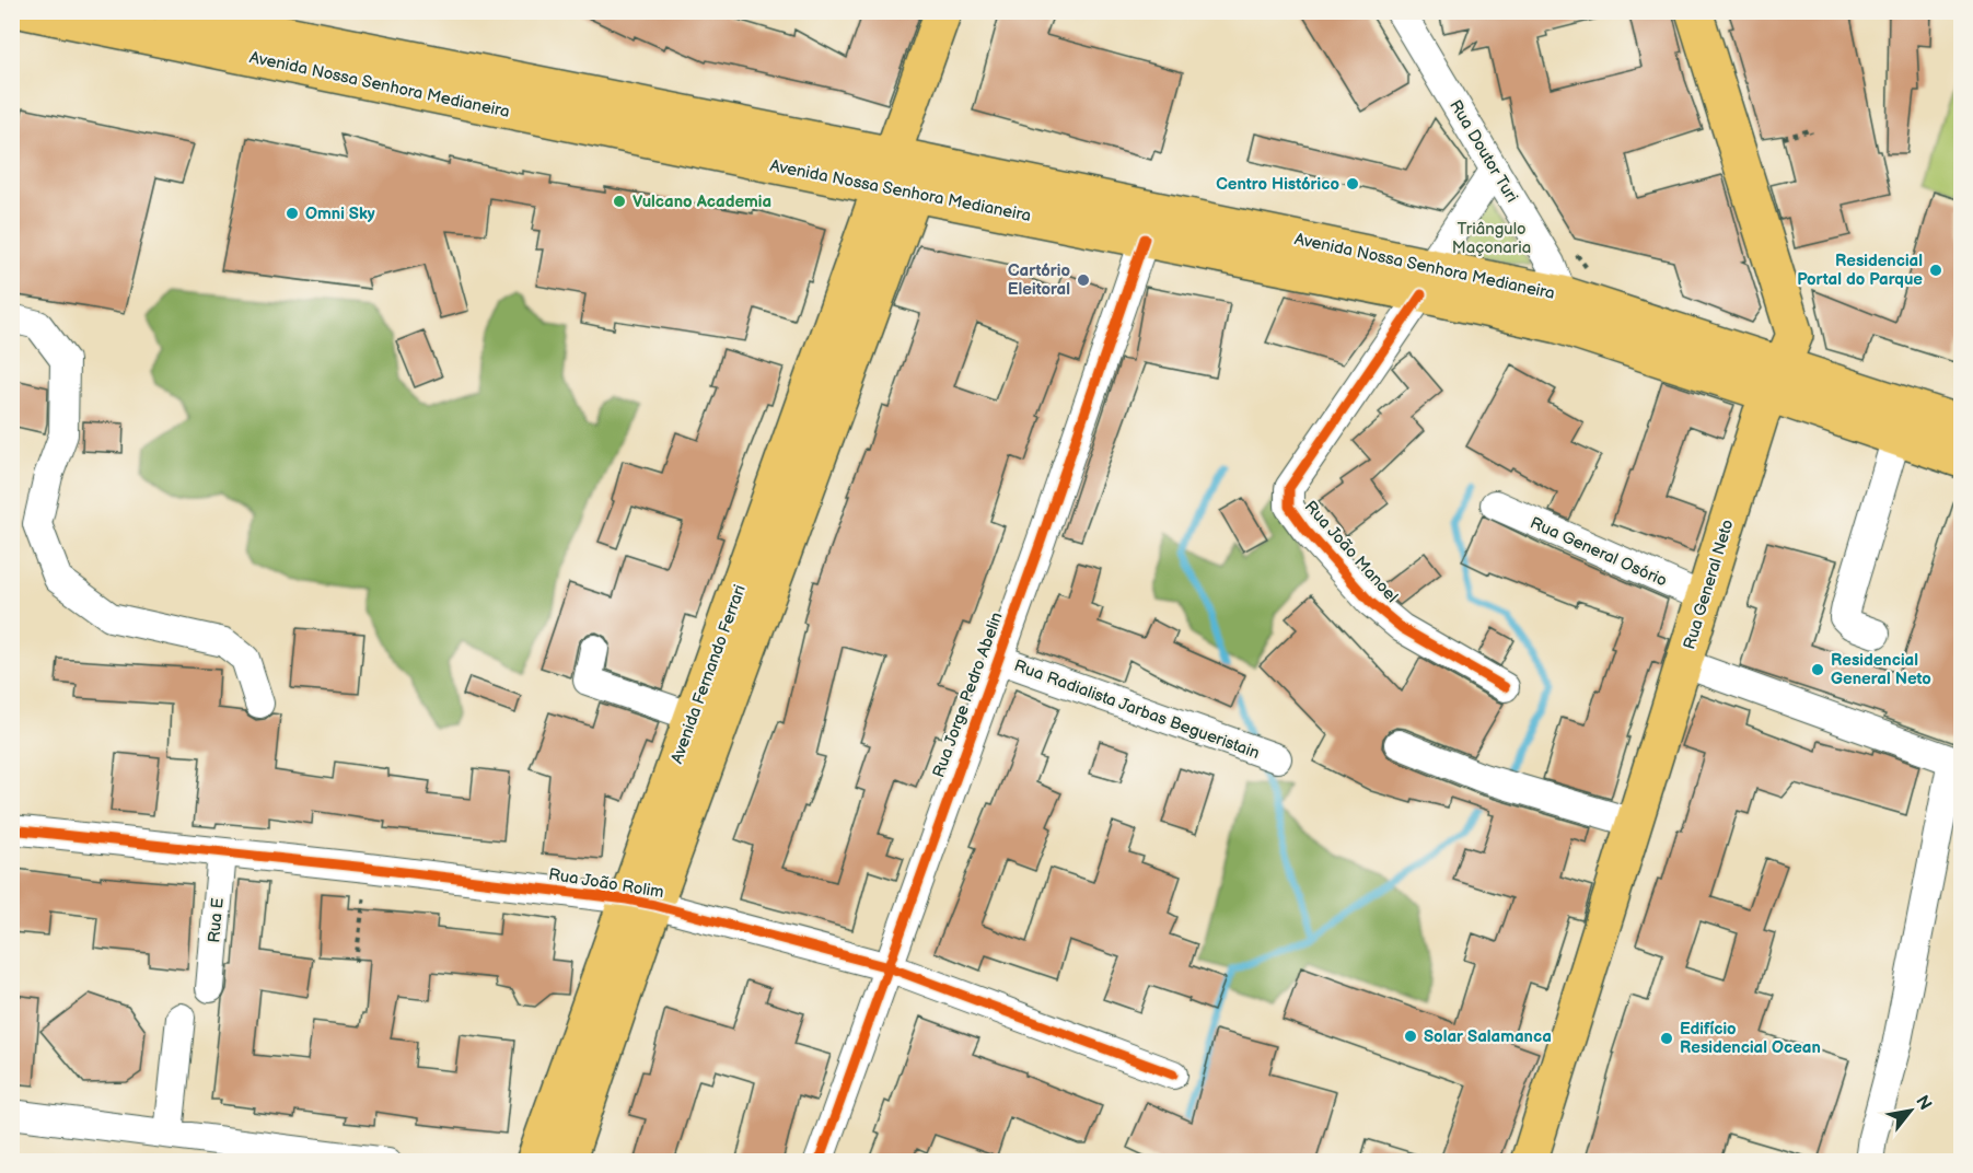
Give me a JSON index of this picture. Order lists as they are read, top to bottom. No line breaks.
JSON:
{"streets":{"main road":["Avenida Nossa Senhora Medianeira","Rua General Neto","Avenida Fernando Ferrari"],"street":["Rua Doutor Turi","Rua João Manoel","Rua General Osório","Rua Jorge Pedro Abelin","Rua Radialista Jarbas Begueristain","Rua João Rolim","Rua E"]},"crossings":[["Avenida Nossa Senhora Medianeira","Rua Doutor Turi"],["Avenida Nossa Senhora Medianeira","Rua João Manoel"],["Avenida Nossa Senhora Medianeira","Rua General Neto"],["Avenida Nossa Senhora Medianeira","Avenida Fernando Ferrari"],["Avenida Nossa Senhora Medianeira","Rua Jorge Pedro Abelin"],["Rua Doutor Turi","Rua João Manoel"],["Rua General Osório","Rua General Neto"],["Avenida Fernando Ferrari","Rua João Rolim"],["Rua Jorge Pedro Abelin","Rua Radialista Jarbas Begueristain"],["Rua Jorge Pedro Abelin","Rua João Rolim"],["Rua João Rolim","Rua E"]],"parks":["Triângulo Maçonaria"],"places":["Centro Histórico","Vulcano Academia","Omni Sky","Residencial Portal do Parque","Cartório Eleitoral","Residencial General Neto","Solar Salamanca","Edifício Residencial Ocean"],"north":"top right"}
